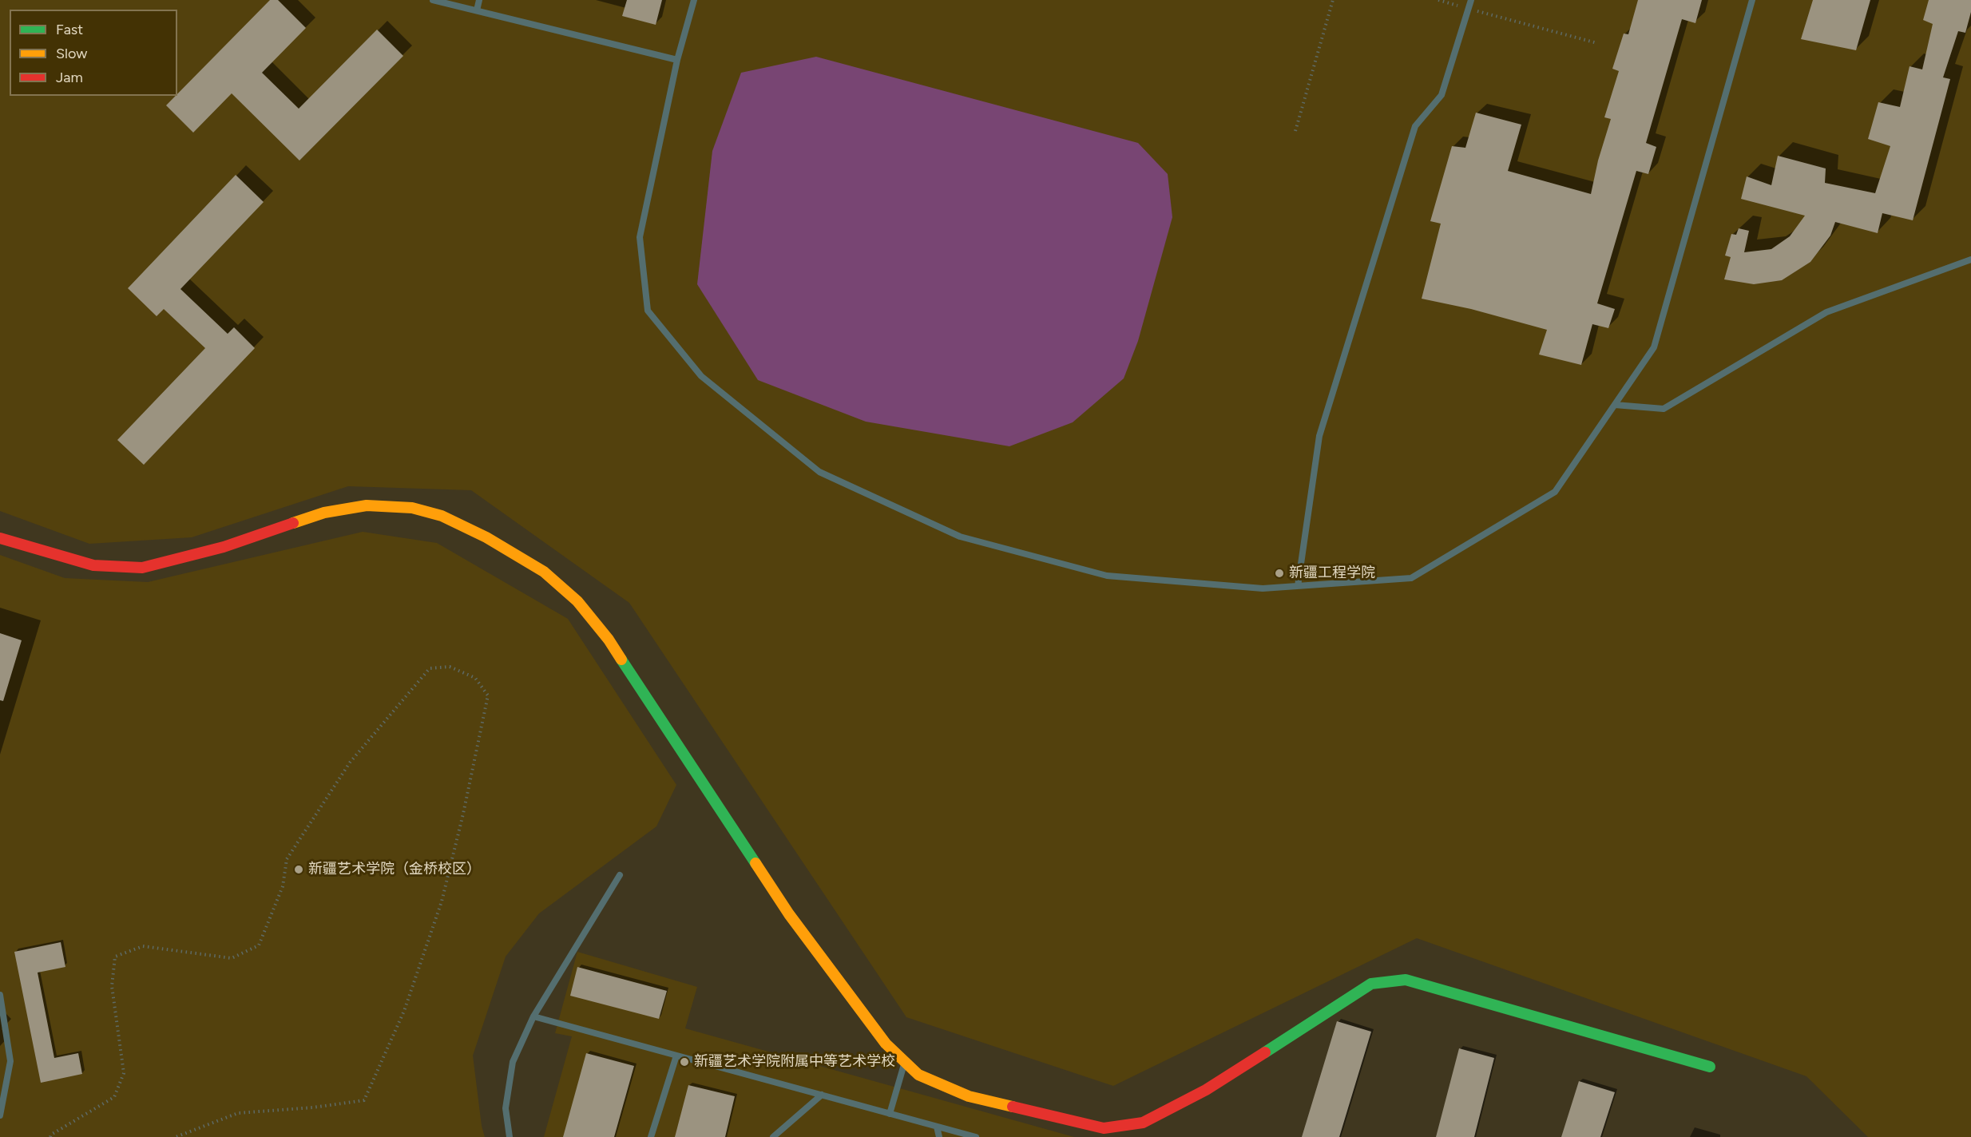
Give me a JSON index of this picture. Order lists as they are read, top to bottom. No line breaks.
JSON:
{"places":["新疆工程学院","新疆艺术学院（金桥校区）","新疆艺术学院附属中等艺术学校"],"legend":["Fast","Slow","Jam"]}
